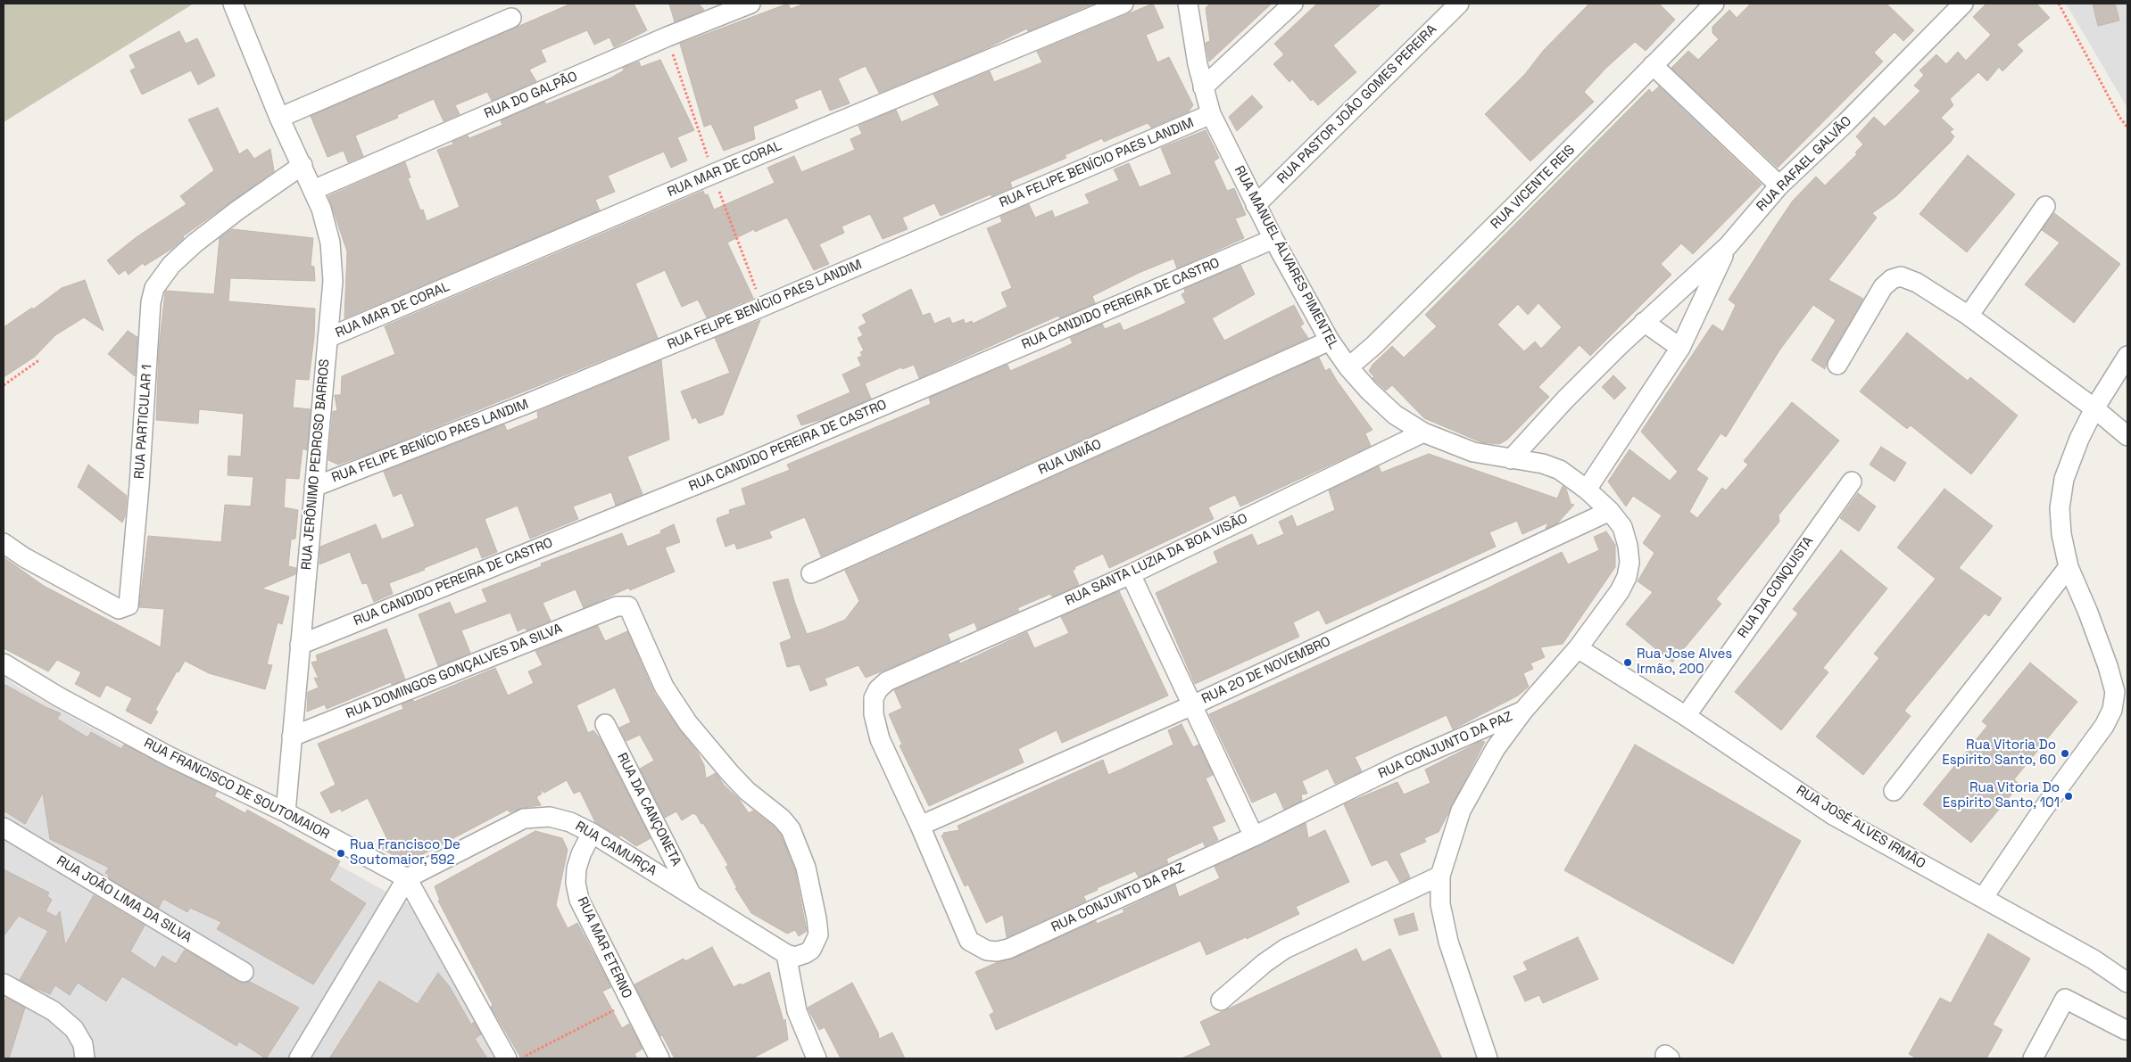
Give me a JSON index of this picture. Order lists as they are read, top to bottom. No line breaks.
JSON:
{"streets":{"street":["RUA DO GALPÃO","RUA PASTOR JOÃO GOMES PEREIRA","RUA FELIPE BENÍCIO PAES LANDIM","RUA RAFAEL GALVÃO","RUA MAR DE CORAL","RUA VICENTE REIS","RUA MANUEL ÁLVARES PIMENTEL","RUA CANDIDO PEREIRA DE CASTRO","RUA PARTICULAR 1","RUA UNIÃO","RUA JERÔNIMO PEDROSO BARROS","RUA SANTA LUZIA DA BOA VISÃO","RUA DA CONQUISTA","RUA 20 DE NOVEMBRO","RUA DOMINGOS GONÇALVES DA SILVA","RUA CONJUNTO DA PAZ","RUA FRANCISCO DE SOUTOMAIOR","RUA DA CANÇONETA","RUA JOSÉ ALVES IRMÃO","RUA CAMURÇA","RUA JOÃO LIMA DA SILVA","RUA MAR ETERNO"]},"crossings":[["RUA DO GALPÃO","RUA JERÔNIMO PEDROSO BARROS"],["RUA PASTOR JOÃO GOMES PEREIRA","RUA MANUEL ÁLVARES PIMENTEL"],["RUA FELIPE BENÍCIO PAES LANDIM","RUA MANUEL ÁLVARES PIMENTEL"],["RUA FELIPE BENÍCIO PAES LANDIM","RUA JERÔNIMO PEDROSO BARROS"],["RUA RAFAEL GALVÃO","RUA MANUEL ÁLVARES PIMENTEL"],["RUA MAR DE CORAL","RUA JERÔNIMO PEDROSO BARROS"],["RUA VICENTE REIS","RUA MANUEL ÁLVARES PIMENTEL"],["RUA MANUEL ÁLVARES PIMENTEL","RUA CANDIDO PEREIRA DE CASTRO"],["RUA MANUEL ÁLVARES PIMENTEL","RUA UNIÃO"],["RUA MANUEL ÁLVARES PIMENTEL","RUA SANTA LUZIA DA BOA VISÃO"],["RUA MANUEL ÁLVARES PIMENTEL","RUA 20 DE NOVEMBRO"],["RUA MANUEL ÁLVARES PIMENTEL","RUA CONJUNTO DA PAZ"],["RUA MANUEL ÁLVARES PIMENTEL","RUA JOSÉ ALVES IRMÃO"],["RUA CANDIDO PEREIRA DE CASTRO","RUA JERÔNIMO PEDROSO BARROS"],["RUA PARTICULAR 1","RUA JERÔNIMO PEDROSO BARROS"],["RUA JERÔNIMO PEDROSO BARROS","RUA DOMINGOS GONÇALVES DA SILVA"],["RUA JERÔNIMO PEDROSO BARROS","RUA FRANCISCO DE SOUTOMAIOR"],["RUA SANTA LUZIA DA BOA VISÃO","RUA CONJUNTO DA PAZ"],["RUA DA CONQUISTA","RUA JOSÉ ALVES IRMÃO"],["RUA 20 DE NOVEMBRO","RUA CONJUNTO DA PAZ"],["RUA DOMINGOS GONÇALVES DA SILVA","RUA CAMURÇA"],["RUA FRANCISCO DE SOUTOMAIOR","RUA CAMURÇA"],["RUA DA CANÇONETA","RUA CAMURÇA"],["RUA CAMURÇA","RUA MAR ETERNO"]],"places":["Rua Jose Alves Irmão, 200","Rua Vitoria Do Espirito Santo, 60","Rua Vitoria Do Espirito Santo, 101","Rua Francisco De Soutomaior, 592"]}
